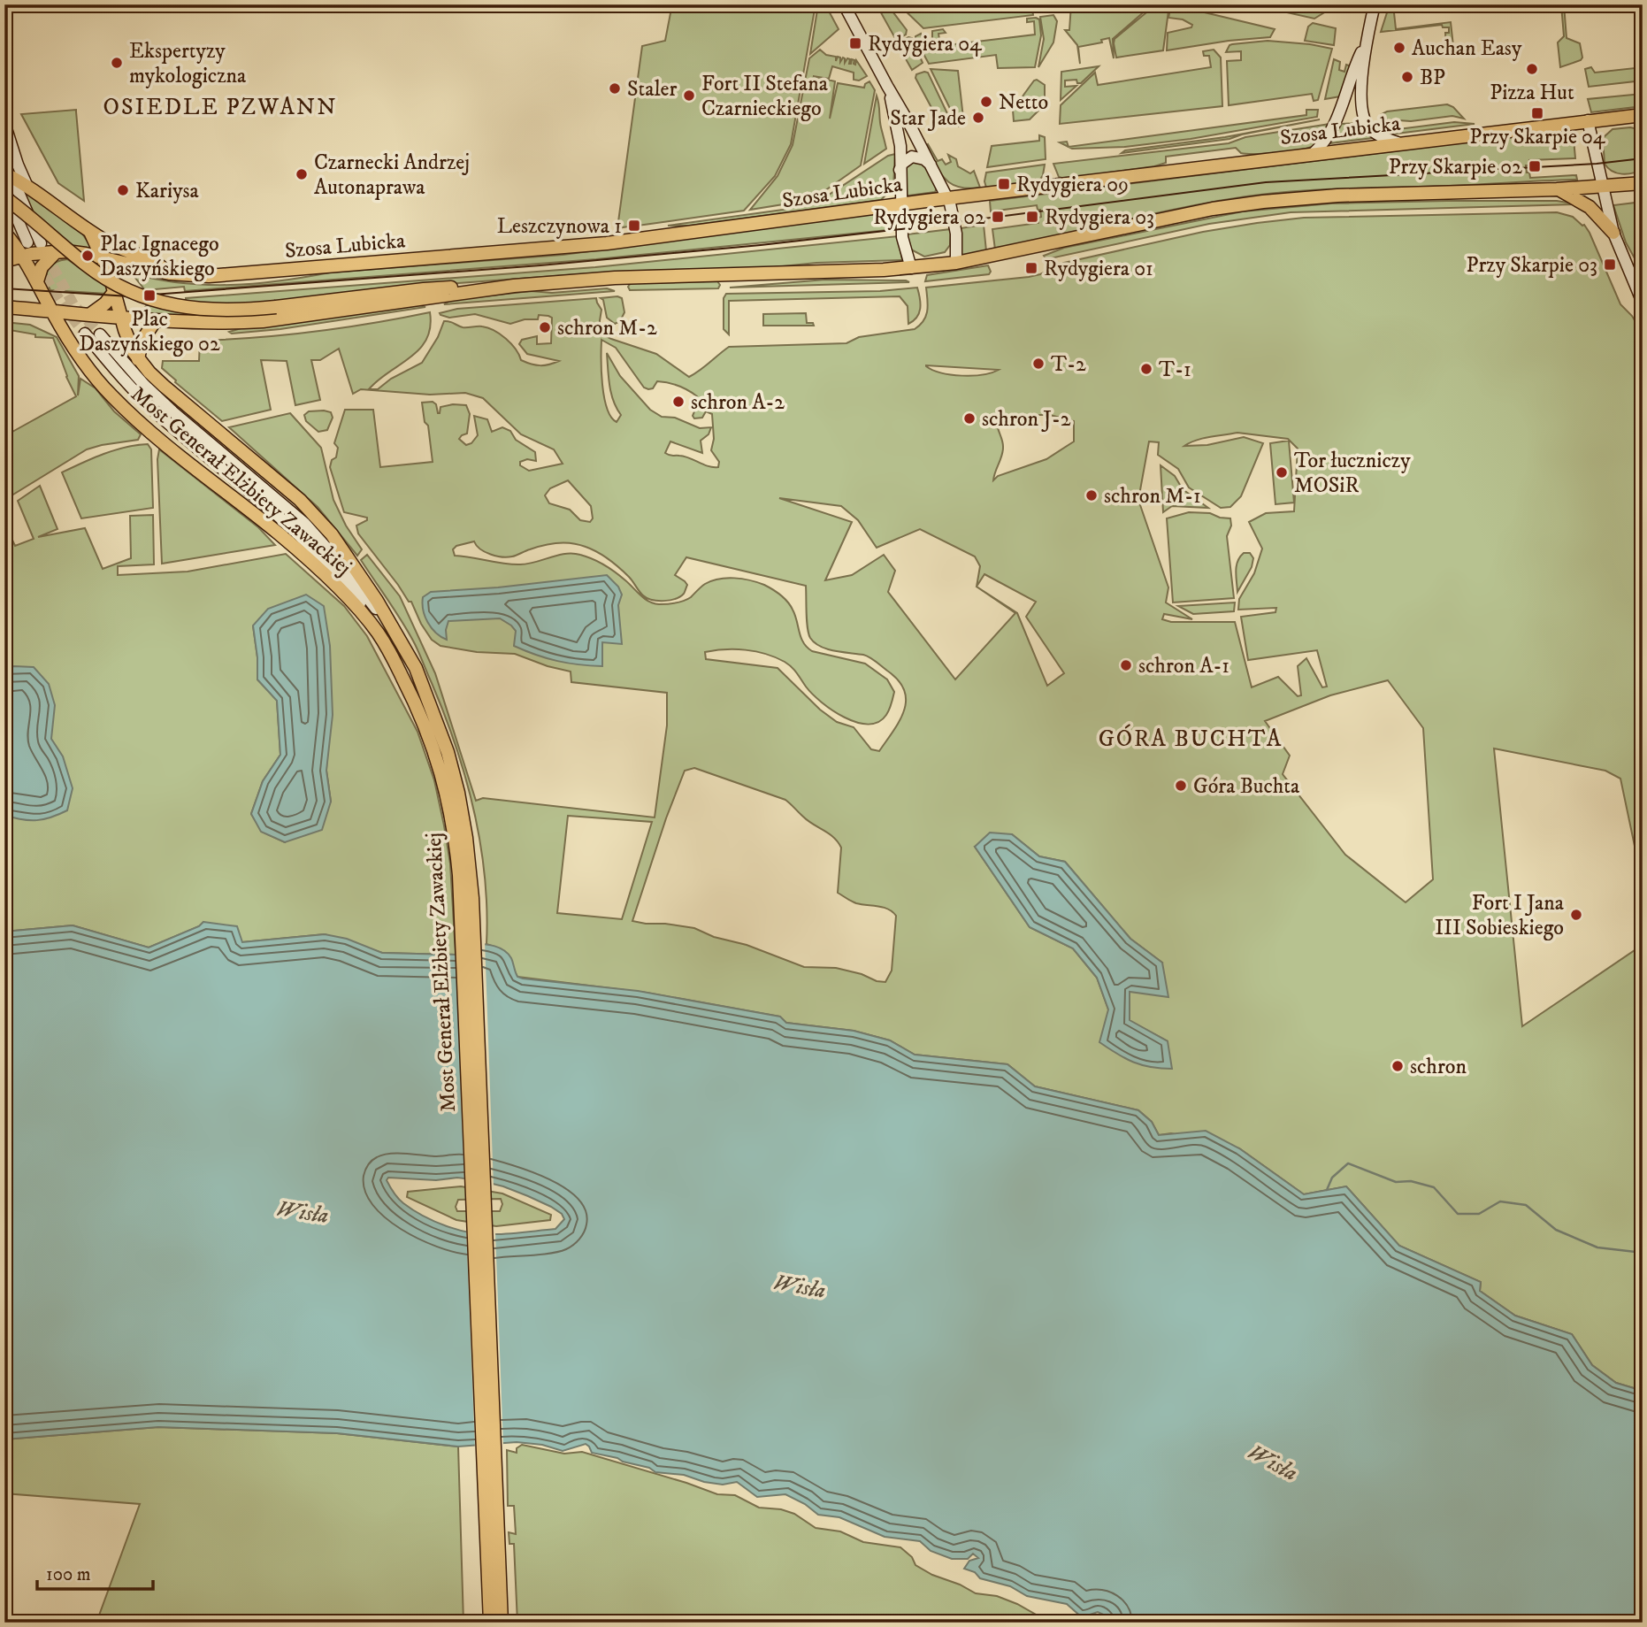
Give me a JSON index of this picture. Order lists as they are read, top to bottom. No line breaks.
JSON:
{"streets":{"main road":["Szosa Lubicka","Most Generał Elżbiety Zawackiej"]},"crossings":[["Szosa Lubicka","Most Generał Elżbiety Zawackiej"]],"districts":["OSIEDLE PZWANN","GÓRA BUCHTA"],"water":["Wisła"],"places":{"transit":["Rydygiera 04","Przy Skarpie 04","Przy Skarpie 02","Rydygiera 09","Rydygiera 02","Rydygiera 03","Leszczynowa 1","Przy Skarpie 03","Rydygiera 01","Plac Daszyńskiego 02"],"other":["Auchan Easy","Ekspertyzy mykologiczna","Pizza Hut","BP","Staler","Fort II Stefana Czarnieckiego","Netto","Star Jade","Czarnecki Andrzej Autonaprawa","Kariysa","Plac Ignacego Daszyńskiego","schron M-2","T-2","T-1","schron A-2","schron J-2","Tor łuczniczy MOSiR","schron M-1","schron A-1","Góra Buchta","Fort I Jana III Sobieskiego","schron"]},"scale_bar":"100 m"}
